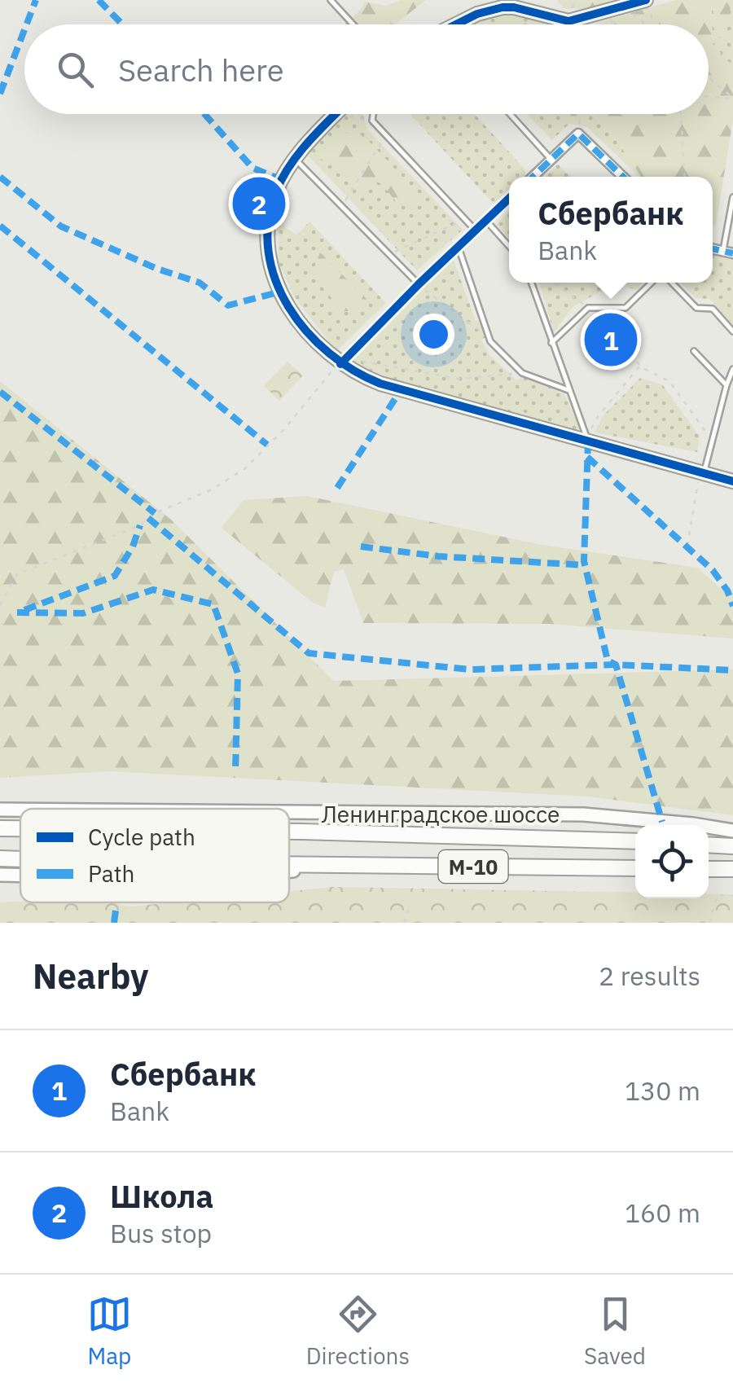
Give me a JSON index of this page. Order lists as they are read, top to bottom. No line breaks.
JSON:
{"streets":{"highway":["Ленинградское шоссе","М-10"]},"legend":["Cycle path","Path"],"page":{"search":"Search here","pins":["2","1"],"popup":["Сбербанк","Bank"],"heading":["Nearby","2 results"],"list":[{"mark":"1","name":"Сбербанк","note":"Bank","value":"130 m"},{"mark":"2","name":"Школа","note":"Bus stop","value":"160 m"}],"nav":["Map","Directions","Saved"]}}
